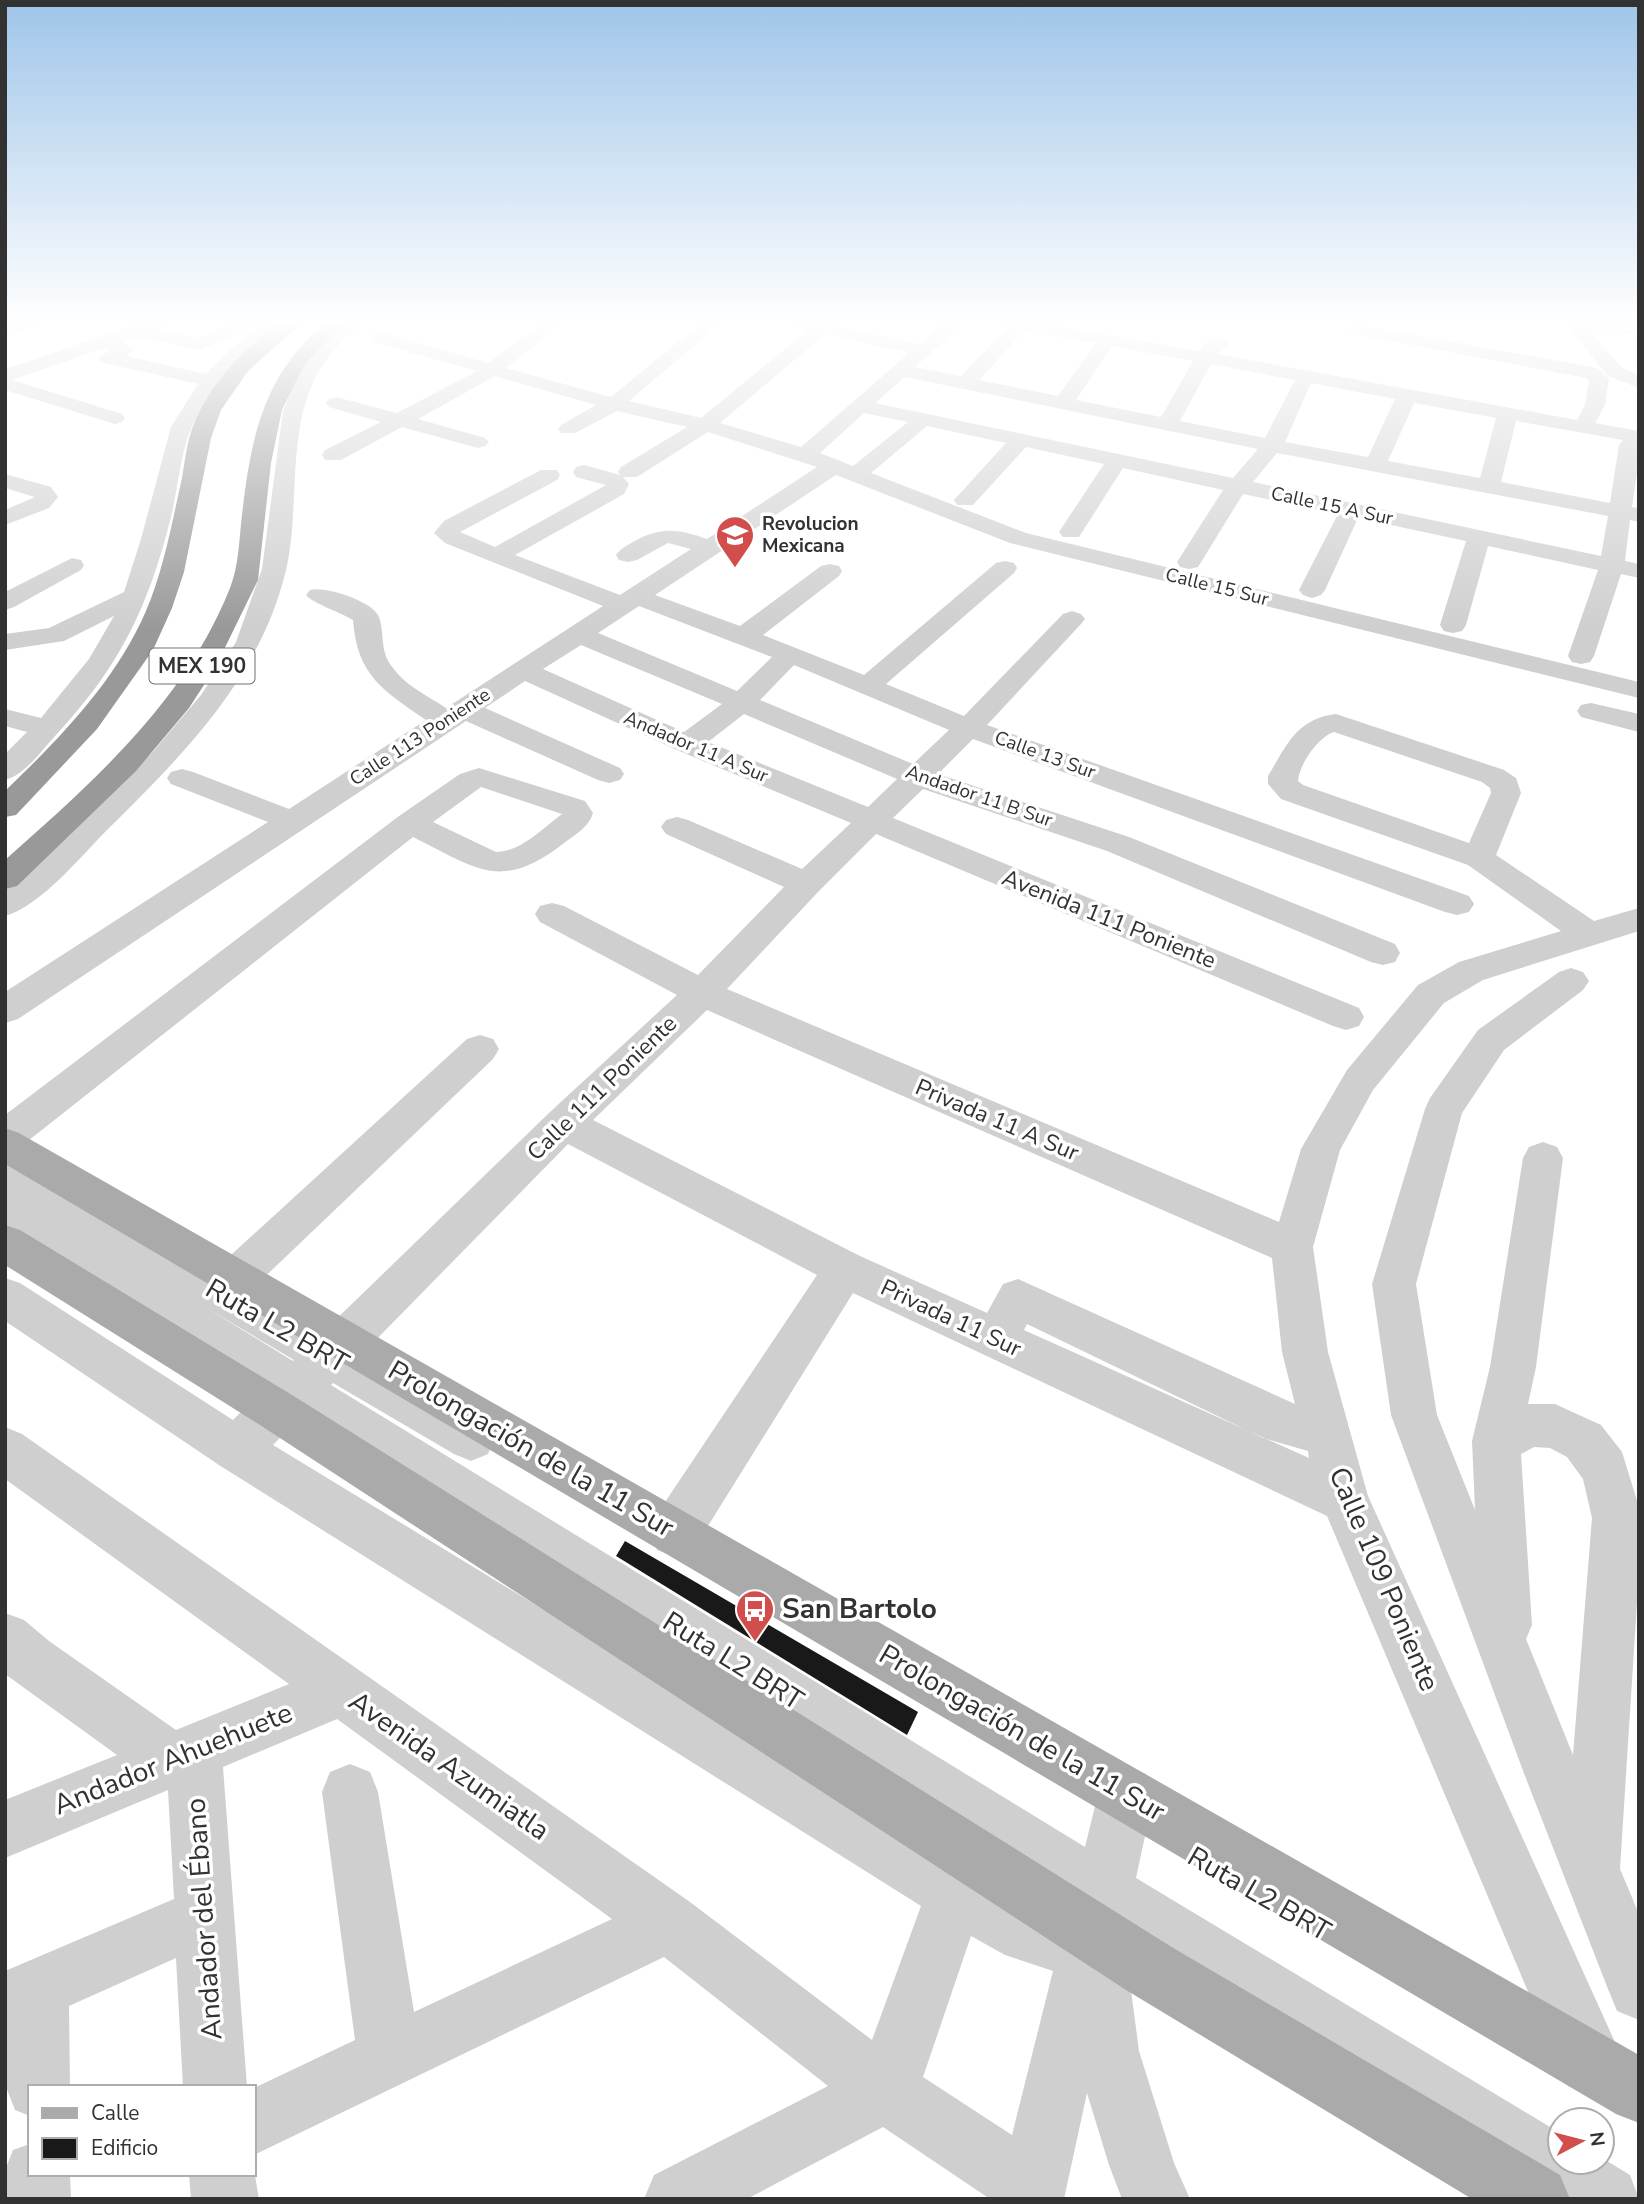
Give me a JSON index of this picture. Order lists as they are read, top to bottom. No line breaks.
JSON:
{"streets":{"highway":["MEX 190"],"main road":["Prolongación de la 11 Sur"],"street":["Calle 15 A Sur","Calle 15 Sur","Calle 113 Poniente","Andador 11 A Sur","Calle 13 Sur","Andador 11 B Sur","Avenida 111 Poniente","Calle 111 Poniente","Privada 11 A Sur","Privada 11 Sur","Ruta L2 BRT","Calle 109 Poniente","Andador Ahuehuete","Avenida Azumiatla","Andador del Ébano"]},"crossings":[["Calle 15 Sur","Calle 113 Poniente"],["Calle 113 Poniente","Andador 11 A Sur"],["Calle 113 Poniente","Calle 13 Sur"],["Calle 113 Poniente","Andador 11 B Sur"],["Andador 11 A Sur","Avenida 111 Poniente"],["Andador 11 A Sur","Calle 111 Poniente"],["Calle 13 Sur","Calle 111 Poniente"],["Andador 11 B Sur","Calle 111 Poniente"],["Avenida 111 Poniente","Calle 111 Poniente"],["Calle 111 Poniente","Privada 11 A Sur"],["Calle 111 Poniente","Privada 11 Sur"],["Calle 111 Poniente","Ruta L2 BRT"],["Calle 111 Poniente","Prolongación de la 11 Sur"],["Privada 11 A Sur","Calle 109 Poniente"],["Privada 11 Sur","Calle 109 Poniente"],["Ruta L2 BRT","Prolongación de la 11 Sur"],["Prolongación de la 11 Sur","Calle 109 Poniente"],["Andador Ahuehuete","Avenida Azumiatla"],["Andador Ahuehuete","Andador del Ébano"]],"places":{"school or university":["Revolucion Mexicana"],"bus stop":["San Bartolo"]},"legend":["Calle","Edificio"],"north":"right"}
